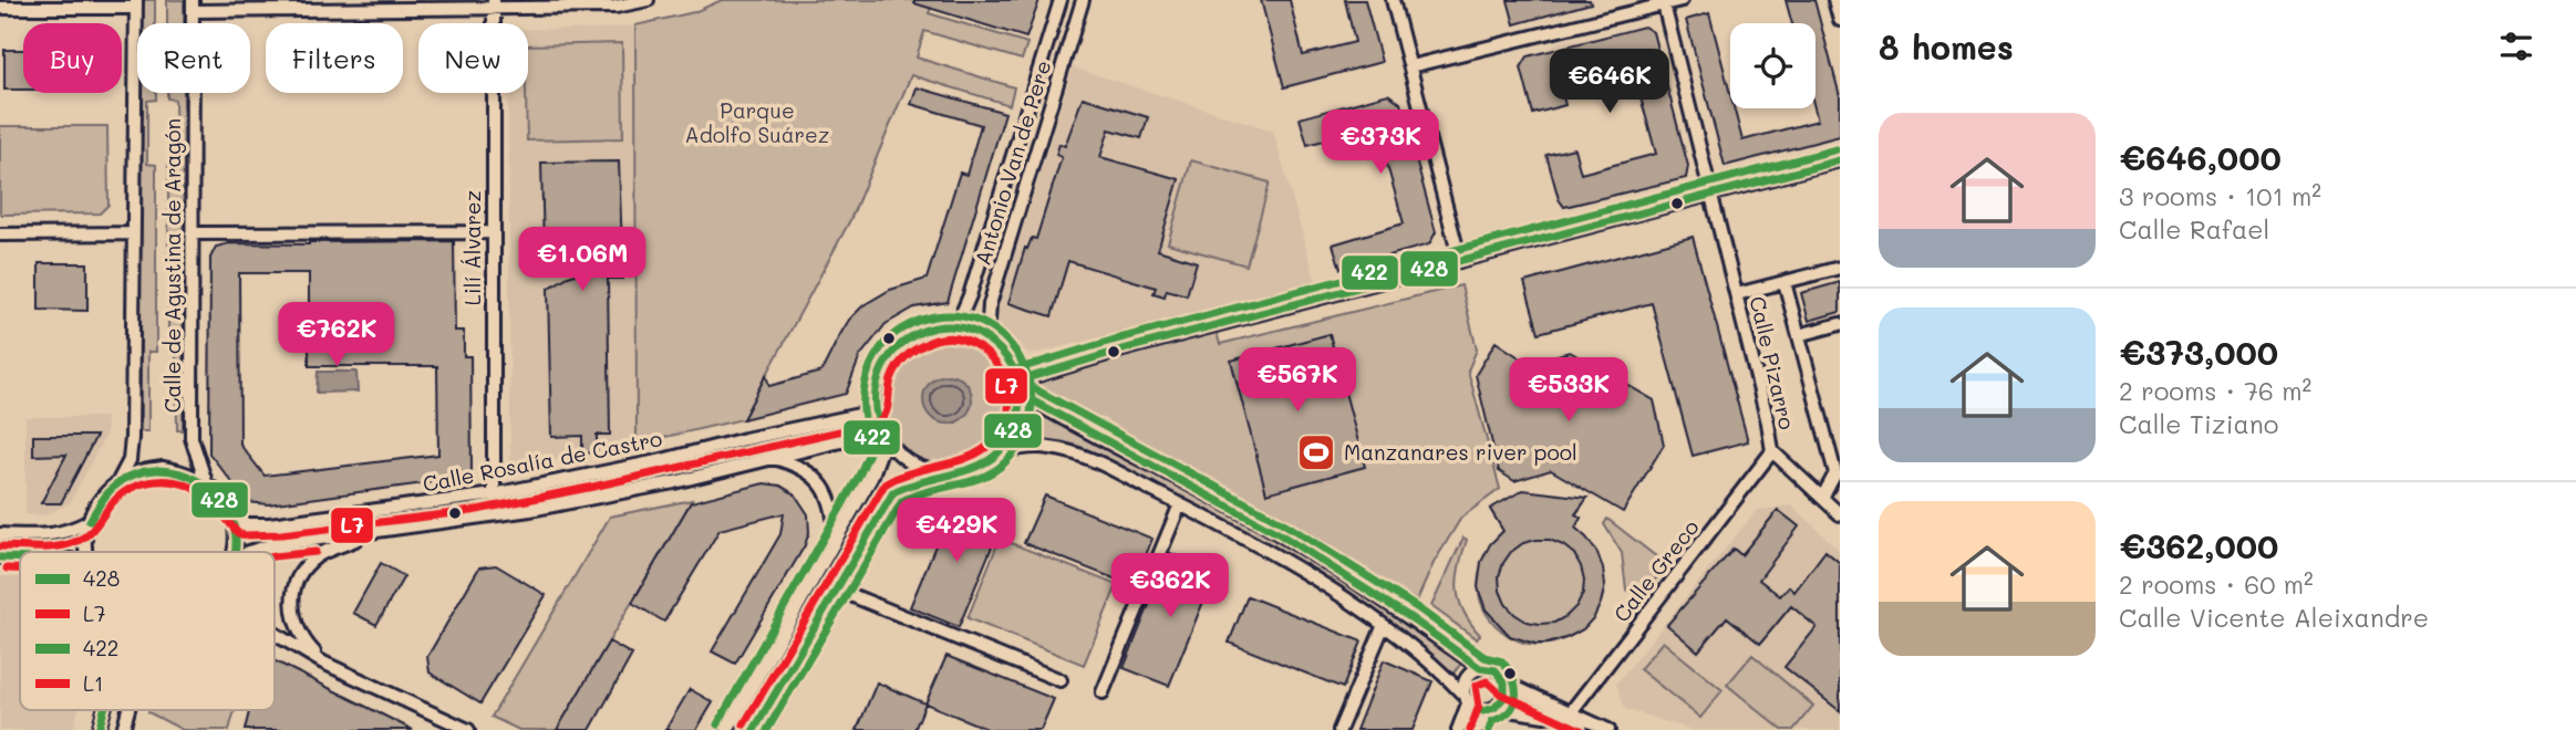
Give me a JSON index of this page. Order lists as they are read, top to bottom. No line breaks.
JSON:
{"streets":{"street":["Antonio Van de Pere","Lilí Álvarez","Calle de Agustina de Aragón","Calle Pizarro","Calle Rosalía de Castro","Calle Greco"]},"crossings":[["Antonio Van de Pere","Calle Rosalía de Castro"],["Lilí Álvarez","Calle Rosalía de Castro"],["Calle Pizarro","Calle Greco"]],"parks":["Parque Adolfo Suárez"],"places":{"sports":["Manzanares river pool"]},"lines":["transit line 422","transit line 428","transit line L7","transit line L1"],"legend":["428","L7","422","L1"],"page":{"heading":"8 homes","chip":["Buy","Rent","Filters","New"],"price":["€646K","€373K","€1.06M","€762K","€567K","€533K","€429K","€362K"],"list":[{"name":"€646,000","note":"3 rooms · 101 m² · Calle Rafael"},{"name":"€373,000","note":"2 rooms · 76 m² · Calle Tiziano"},{"name":"€362,000","note":"2 rooms · 60 m² · Calle Vicente Aleixandre"}]}}
